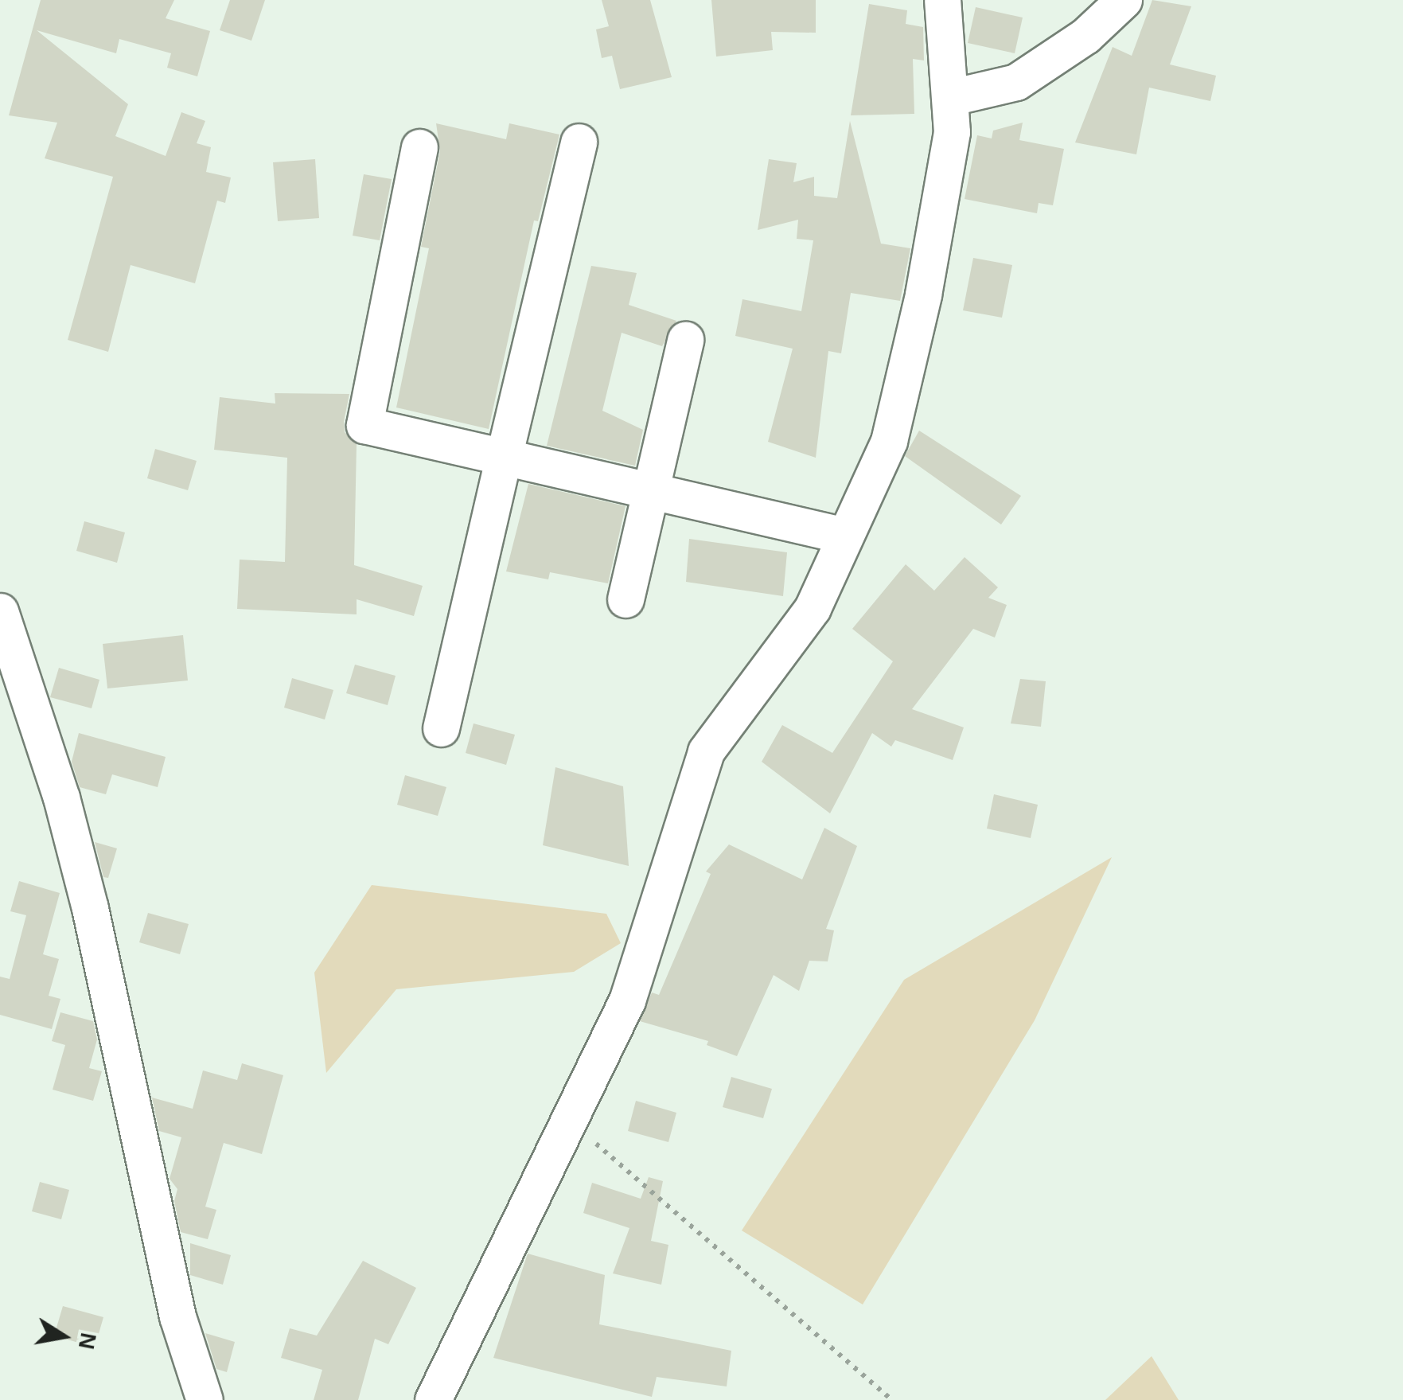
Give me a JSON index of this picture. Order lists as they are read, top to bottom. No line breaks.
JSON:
{"north":"right"}
